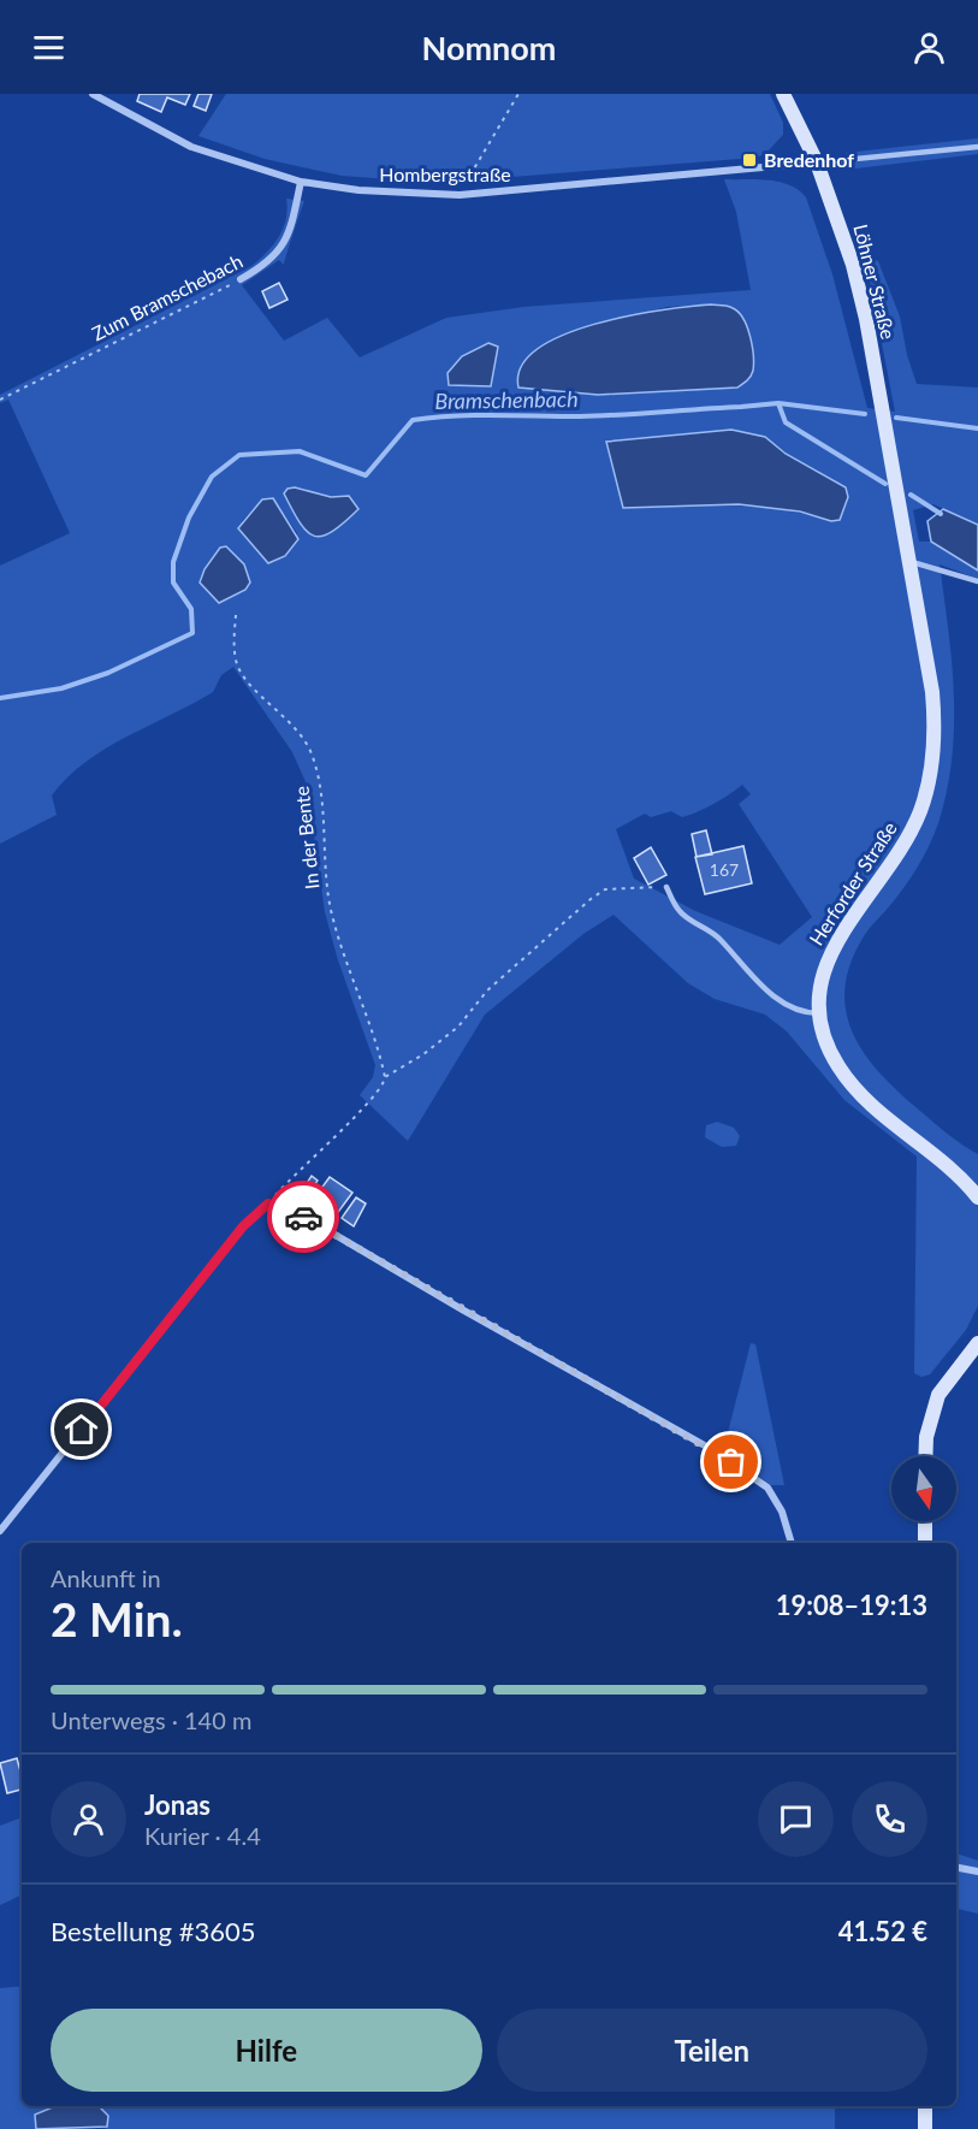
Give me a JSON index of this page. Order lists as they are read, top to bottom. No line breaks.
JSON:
{"streets":{"main road":["Löhner Straße","Herforder Straße"],"street":["Hombergstraße","Zum Bramschebach"],"path":["In der Bente"]},"crossings":[["Hombergstraße","Löhner Straße"],["Hombergstraße","Zum Bramschebach"],["Löhner Straße","Herforder Straße"]],"water":["Bramschenbach"],"places":{"transit":["Bredenhof"]},"house_numbers":["167"],"north":"bottom","page":{"header":"Nomnom","heading":["2 Min.","Ankunft in","19:08–19:13"],"panel":["Jonas","Kurier · 4.4","Bestellung #3605","41.52 €"],"bar":"Unterwegs · 140 m","buttons":["Hilfe","Teilen"]}}
